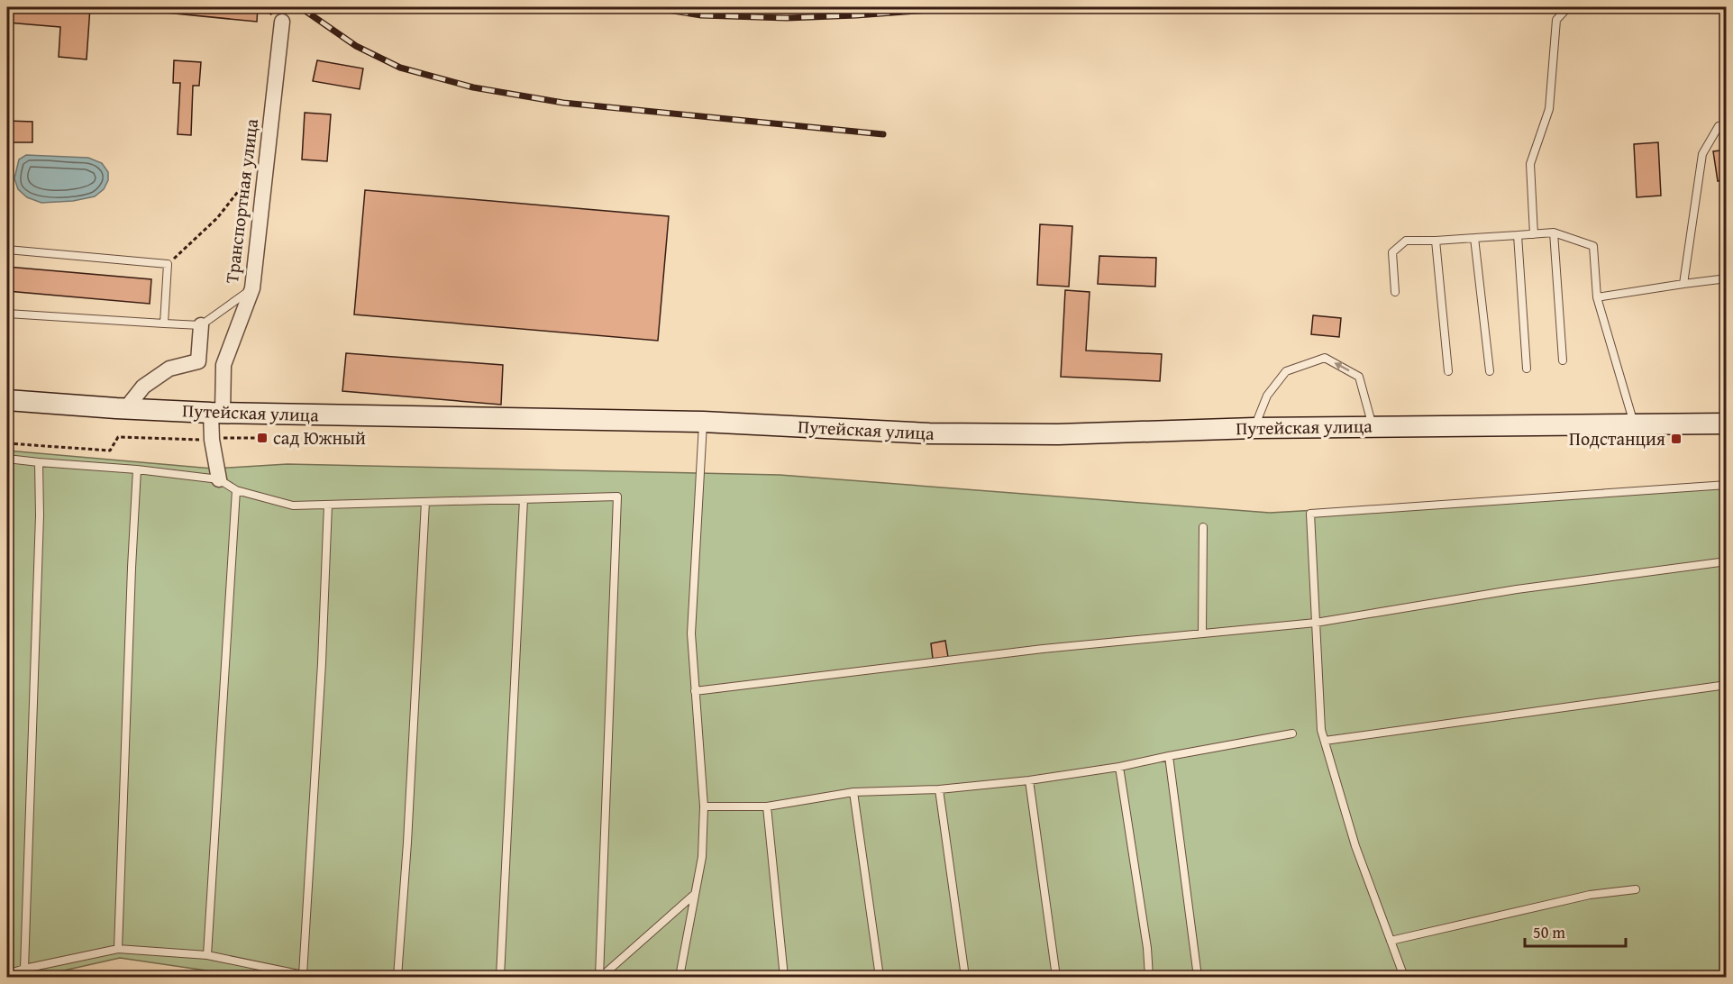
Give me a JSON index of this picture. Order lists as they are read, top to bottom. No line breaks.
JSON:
{"streets":{"main road":["Путейская улица"],"street":["Транспортная улица"]},"crossings":[["Транспортная улица","Путейская улица"]],"places":{"transit":["сад Южный","Подстанция"]},"scale_bar":"50 m"}
